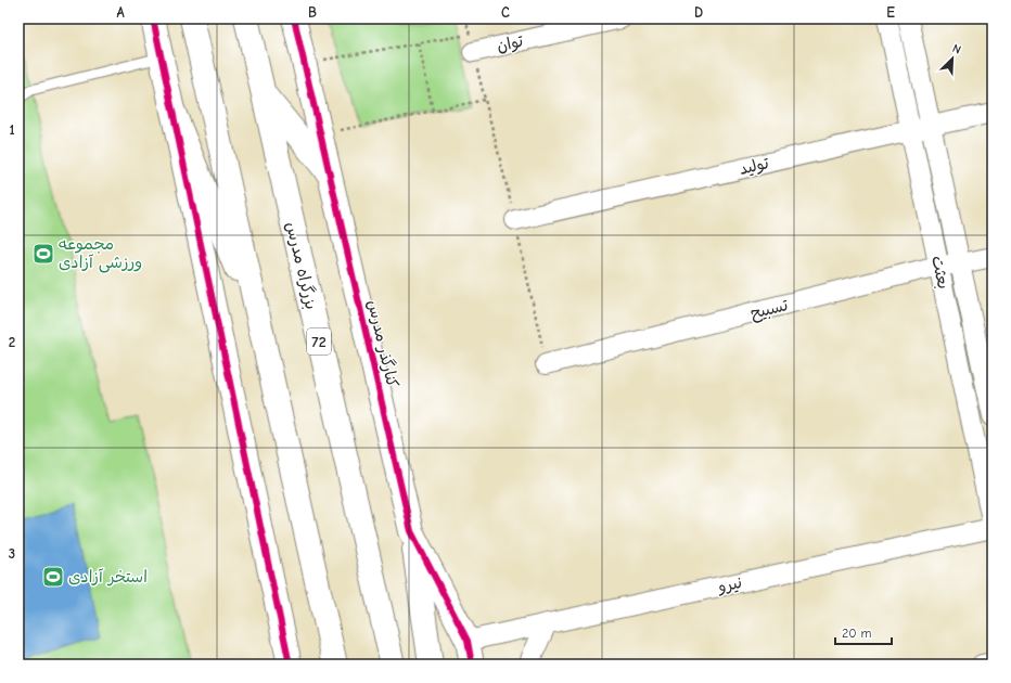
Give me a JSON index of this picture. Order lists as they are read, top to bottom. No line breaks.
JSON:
{"streets":{"main road":["بزرگراه مدرس","72","کنارگذر مدرس"],"street":["توان","تولید","بعثت","تسبیح","نیرو"]},"crossings":[["تولید","بعثت"],["بعثت","تسبیح"],["بعثت","نیرو"],["کنارگذر مدرس","نیرو"]],"places":{"sports":["مجموعه ورزشی آزادی","استخر آزادی"]},"scale_bar":"20 m","north":"top right","grid":{"columns":["A","B","C","D","E"],"rows":["1","2","3"]}}
